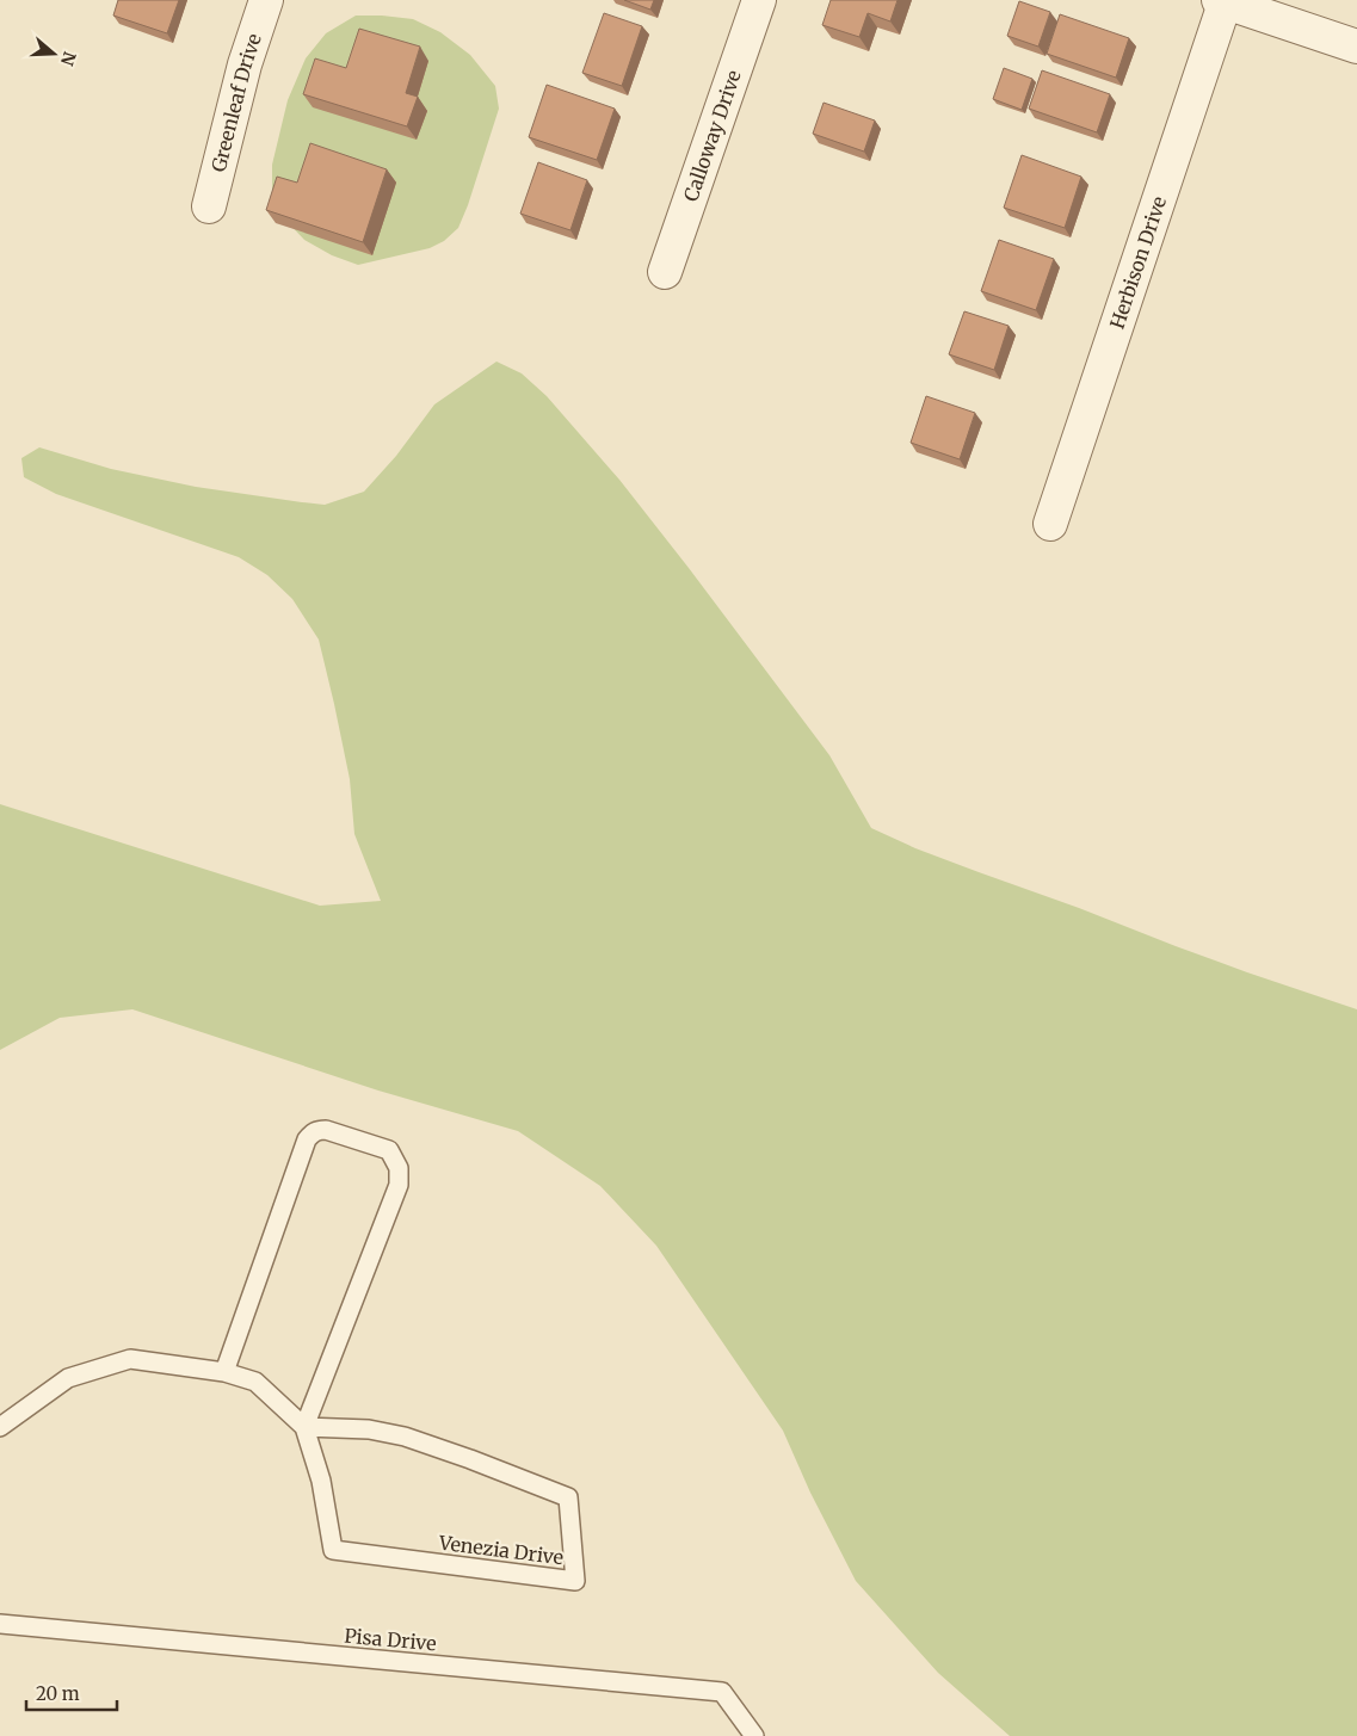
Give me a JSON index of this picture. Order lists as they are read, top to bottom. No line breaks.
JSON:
{"streets":{"street":["Greenleaf Drive","Calloway Drive","Herbison Drive"],"lane":["Venezia Drive","Pisa Drive"]},"scale_bar":"20 m","north":"right"}
